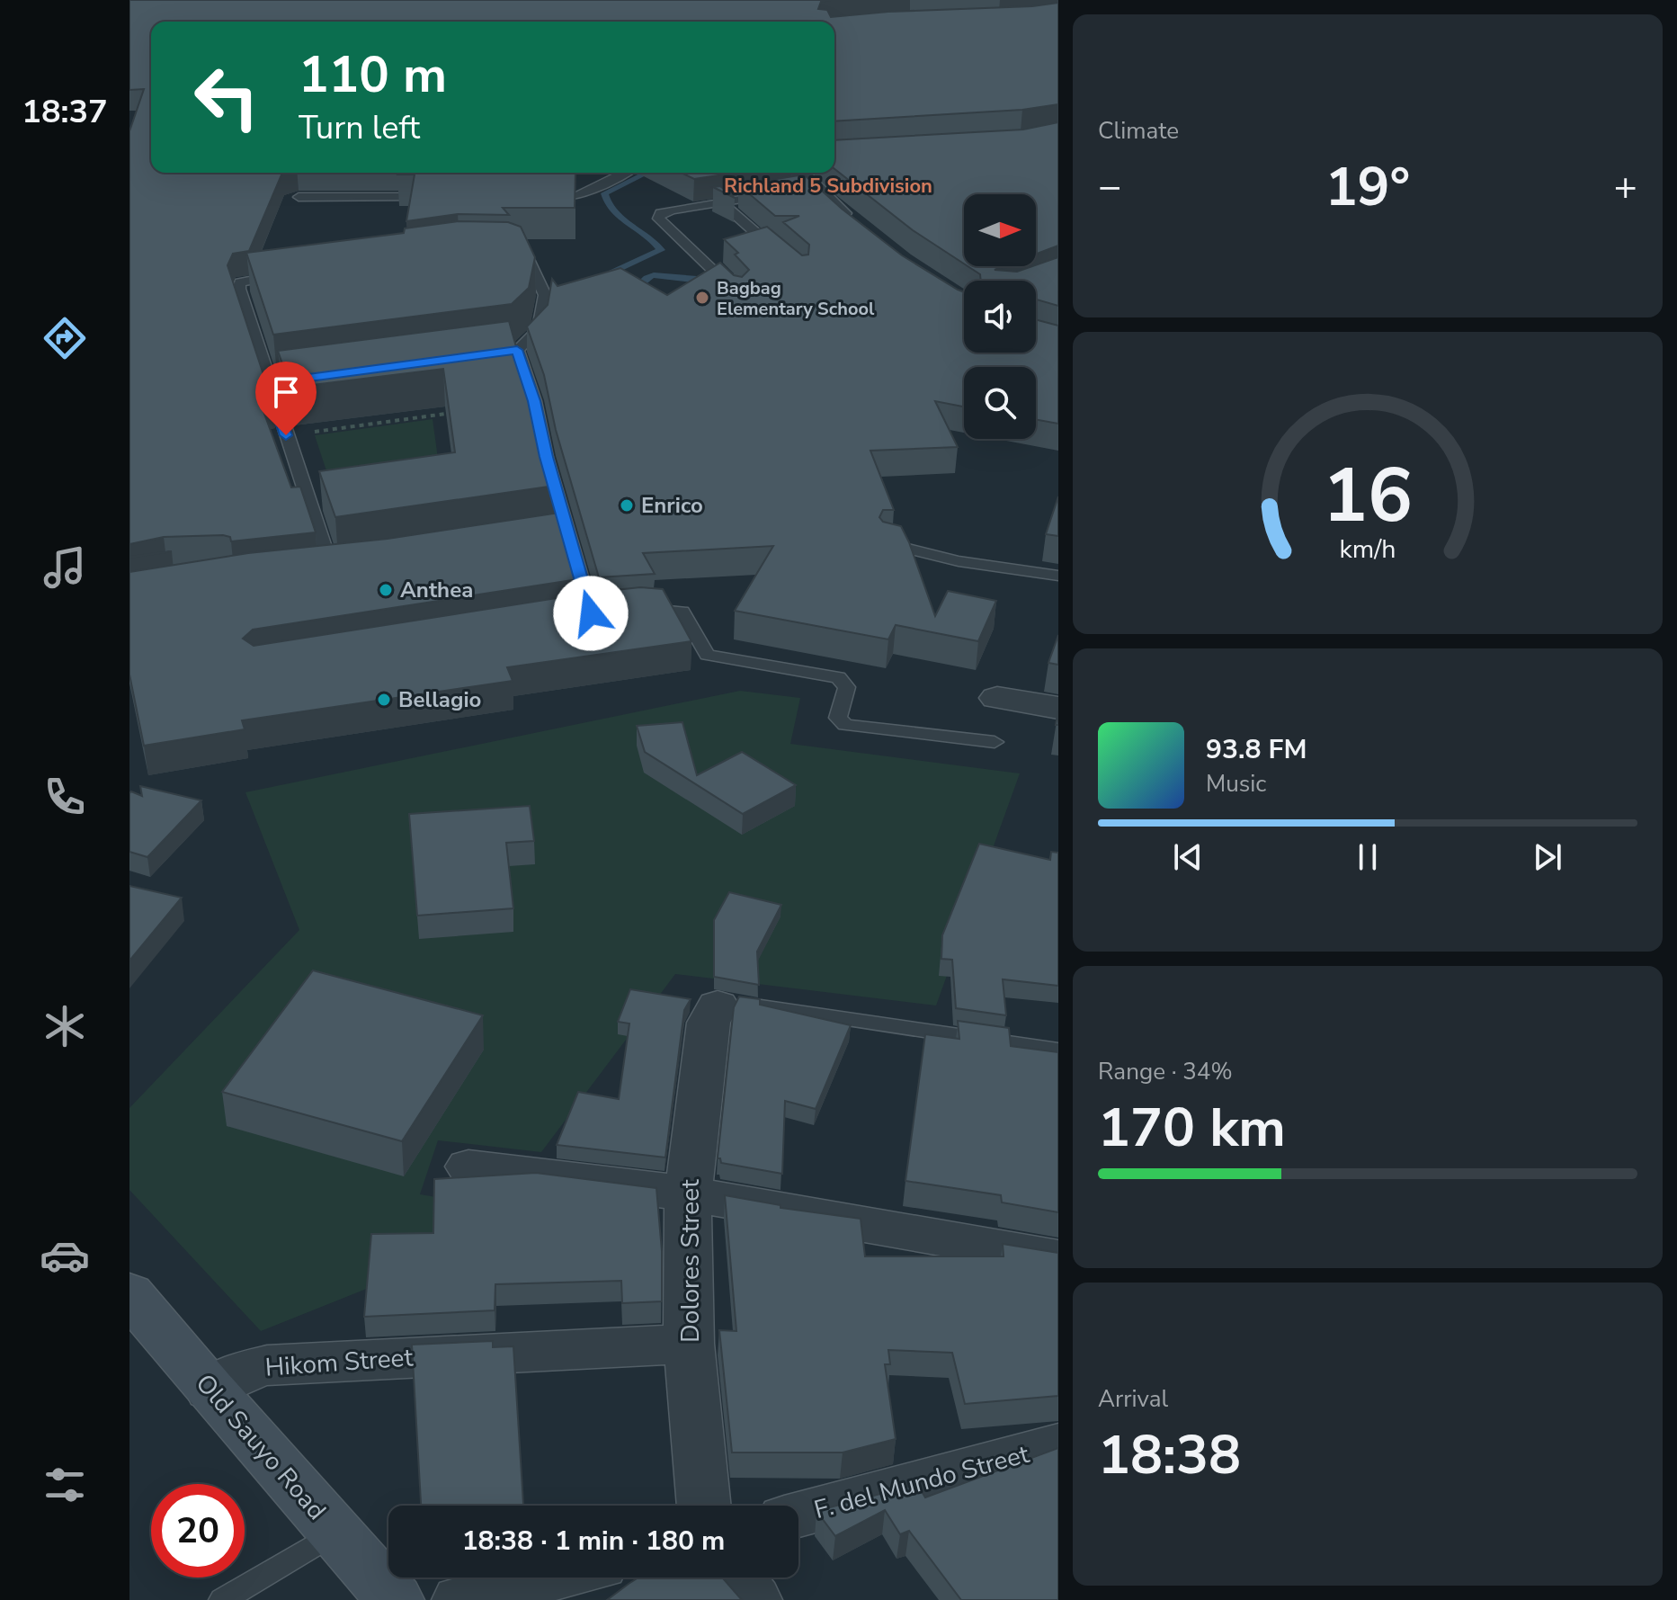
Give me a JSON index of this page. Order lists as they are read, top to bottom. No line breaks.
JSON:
{"streets":{"main road":["Old Sauyo Road"],"street":["Dolores Street","Hikom Street","F. del Mundo Street"]},"crossings":[["Dolores Street","Hikom Street"],["Hikom Street","Old Sauyo Road"]],"districts":["Richland 5 Subdivision"],"places":["Bagbag Elementary School","Enrico","Anthea","Bellagio"],"north":"right","page":{"tabs":"18:37","tile":["Climate",["Range · 34%","170 km"],["Arrival","18:38"]],"turn":["110 m","Turn left"],"heat":["−","19°","+"],"song":["93.8 FM","Music"],"limit":"20","trip":"18:38 · 1 min · 180 m","gauge":["16","km/h"]}}
